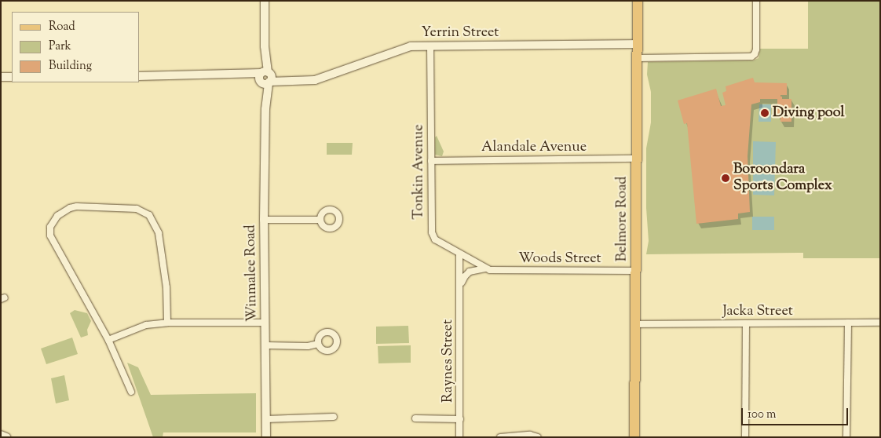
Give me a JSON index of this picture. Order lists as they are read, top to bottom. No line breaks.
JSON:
{"streets":{"main road":["Belmore Road"],"street":["Yerrin Street","Alandale Avenue","Tonkin Avenue","Woods Street","Winmalee Road","Jacka Street","Raynes Street"]},"crossings":[["Yerrin Street","Tonkin Avenue"],["Yerrin Street","Belmore Road"],["Yerrin Street","Winmalee Road"],["Alandale Avenue","Tonkin Avenue"],["Alandale Avenue","Belmore Road"],["Tonkin Avenue","Woods Street"],["Tonkin Avenue","Raynes Street"],["Belmore Road","Woods Street"],["Belmore Road","Jacka Street"]],"places":["Diving pool","Boroondara Sports Complex"],"legend":["Road","Park","Building"],"scale_bar":"100 m"}
